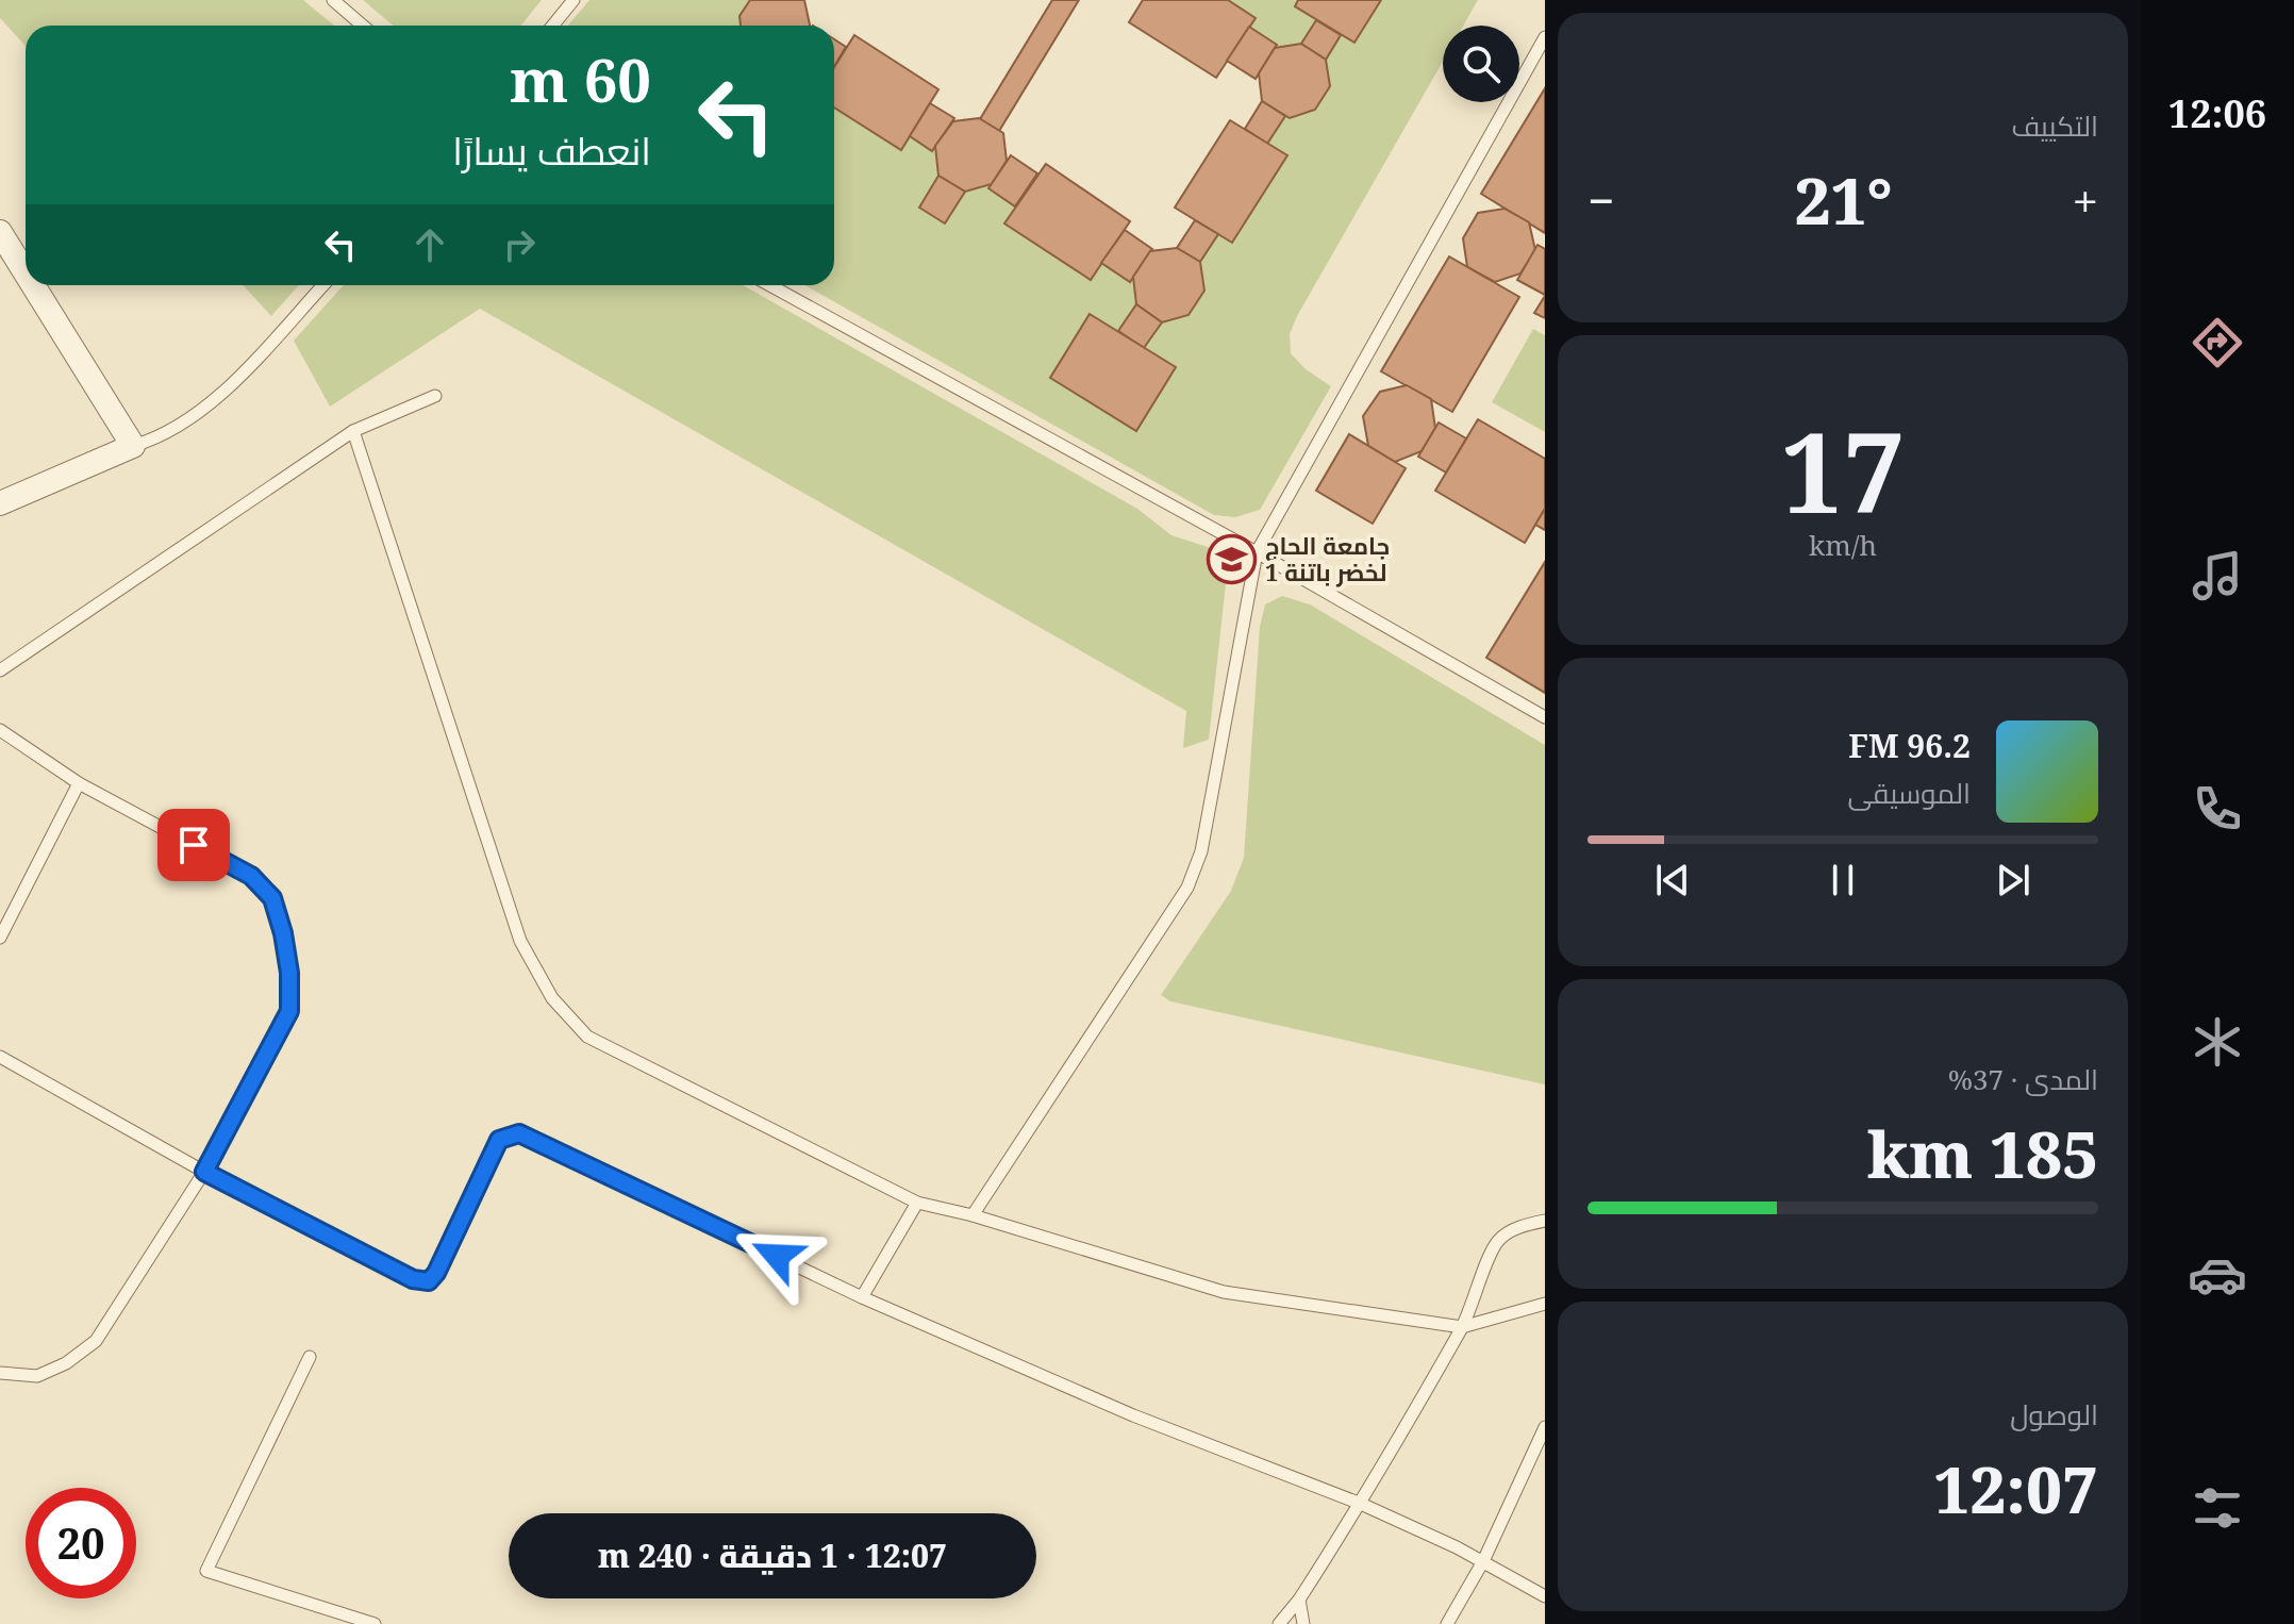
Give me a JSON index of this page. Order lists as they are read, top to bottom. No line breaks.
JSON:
{"places":{"school or university":["جامعة الحاج لخضر باتنة 1"]},"page":{"tabs":"12:06","tile":["التكييف",["17","km/h"],["المدى · 37%","185 km"],["الوصول","12:07"]],"turn":["60 m","انعطف يسارًا"],"heat":["−","21°","+"],"song":["96.2 FM","الموسيقى"],"limit":"20","trip":"12:07 · 1 دقيقة · 240 m"}}
